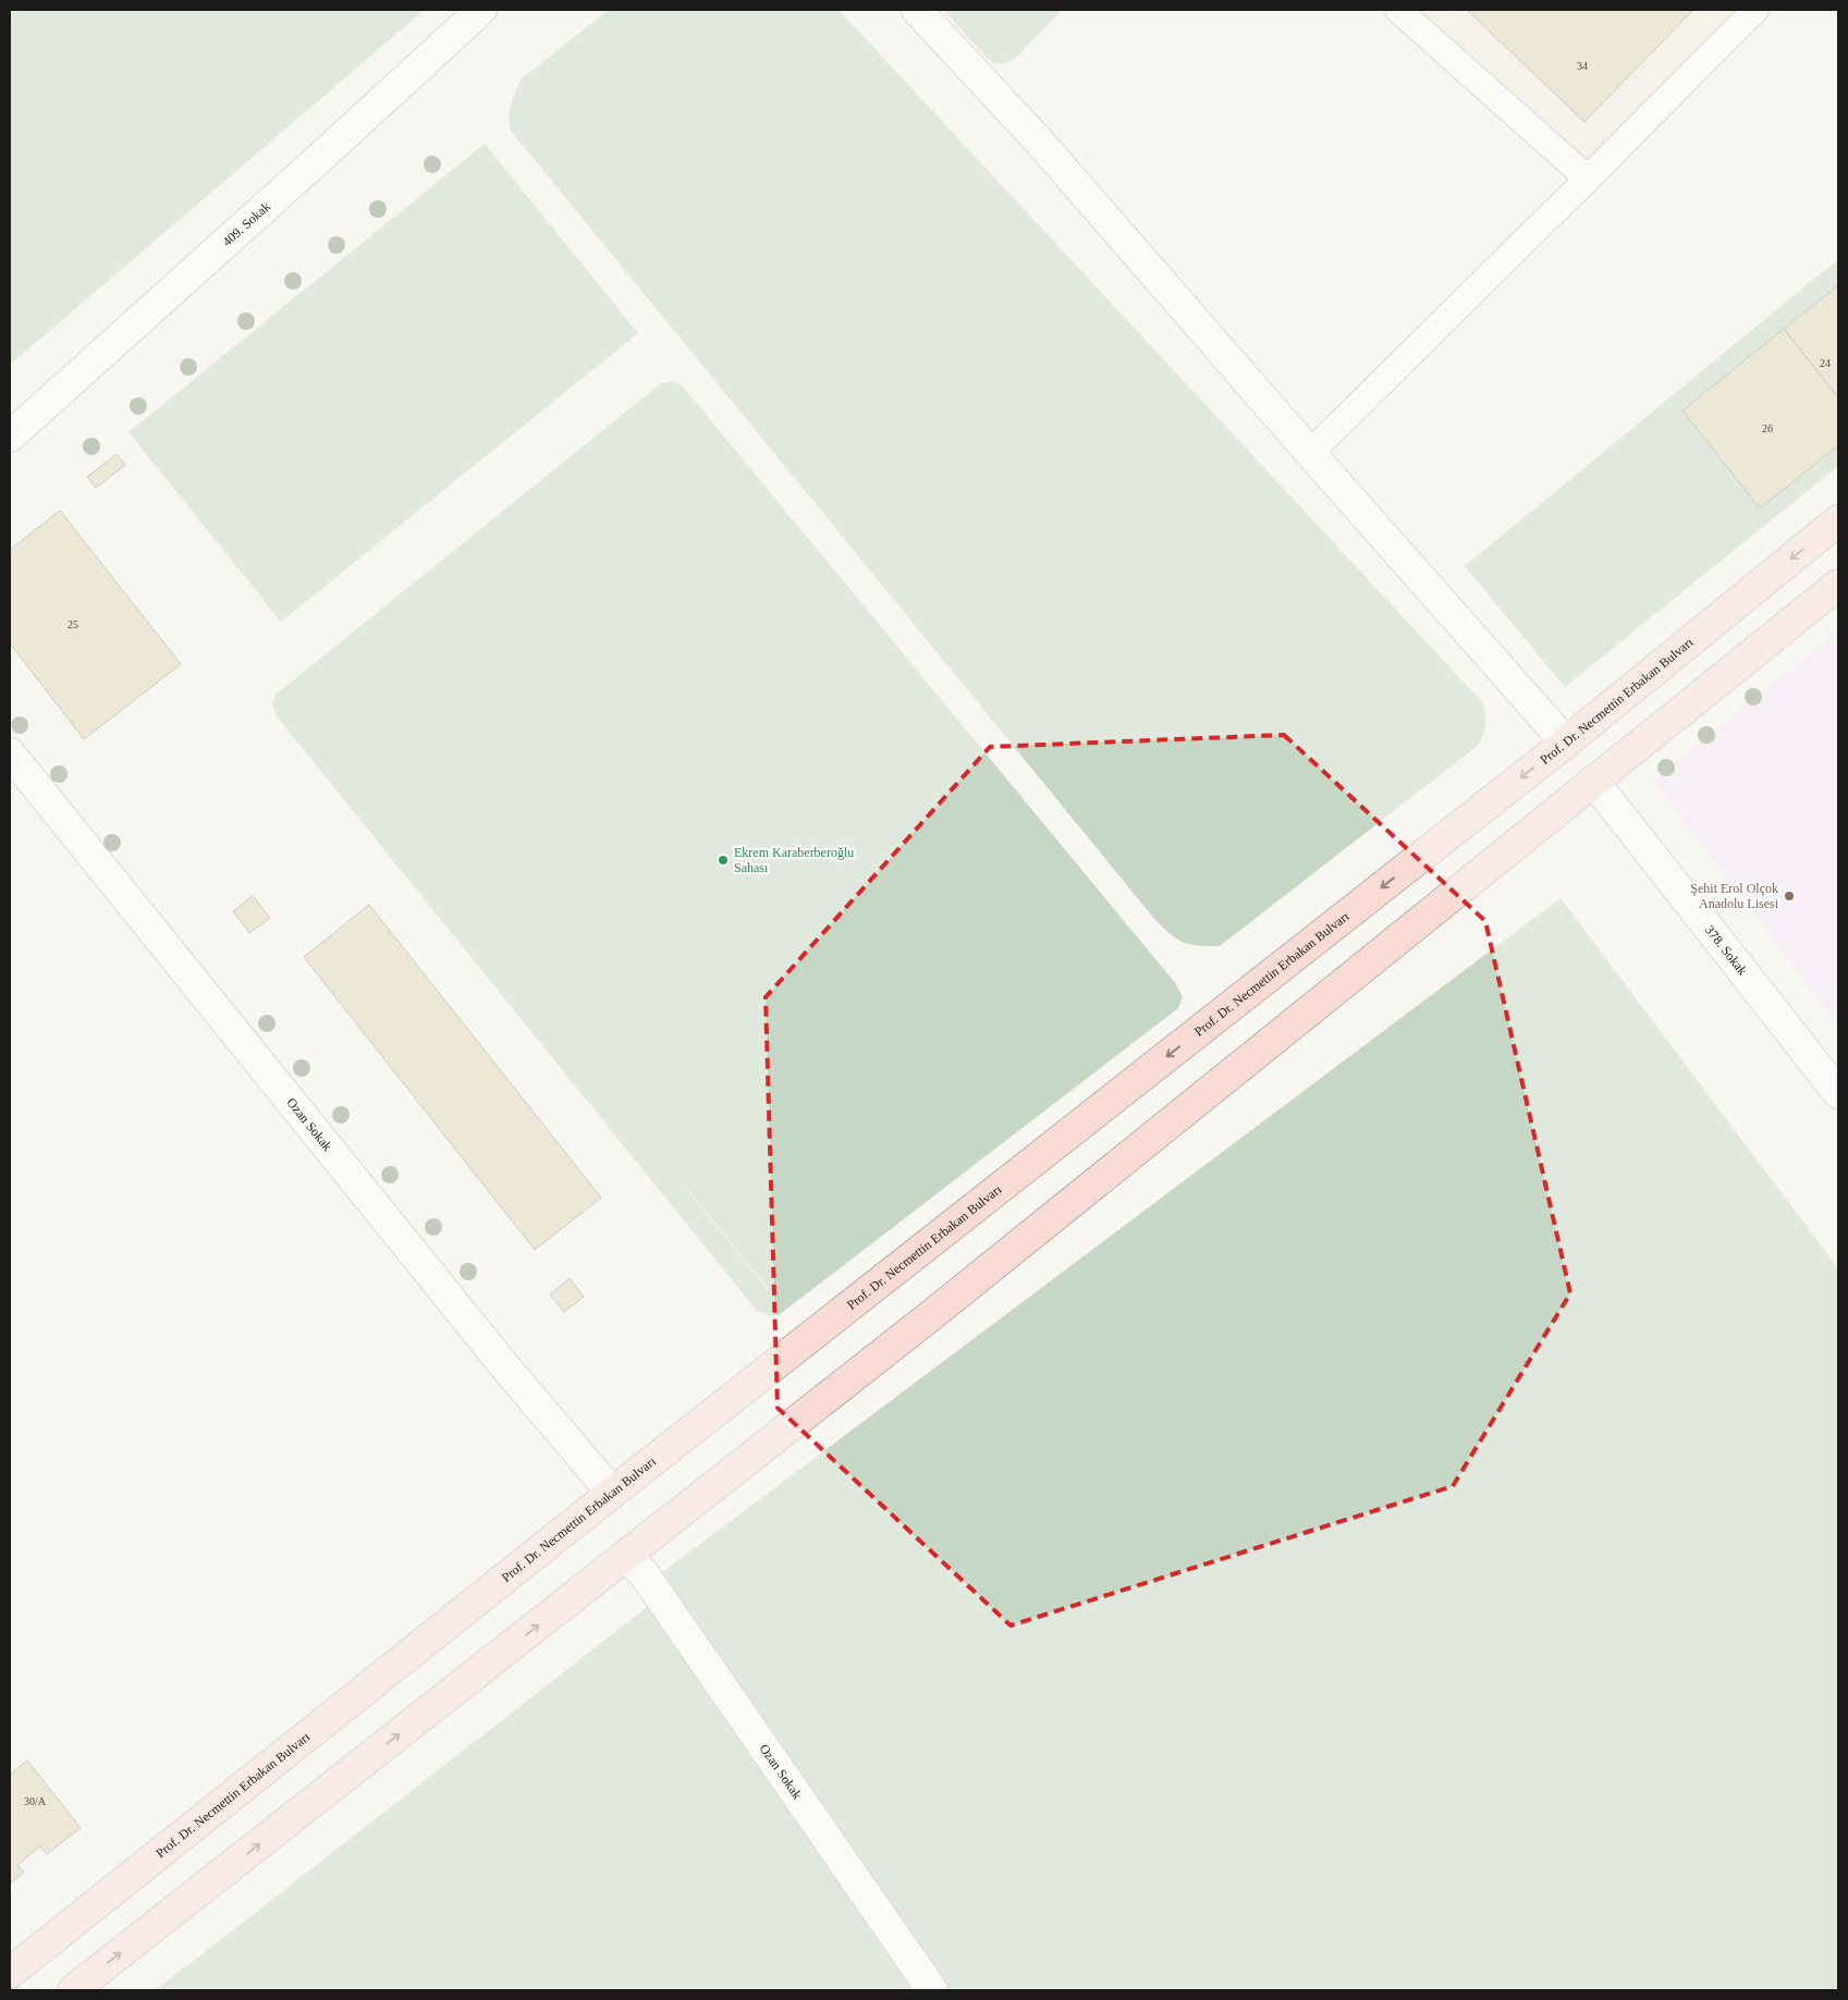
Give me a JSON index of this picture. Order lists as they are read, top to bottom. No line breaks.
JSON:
{"streets":{"main road":["Prof. Dr. Necmettin Erbakan Bulvarı"],"street":["409. Sokak","378. Sokak","Ozan Sokak"]},"crossings":[["Prof. Dr. Necmettin Erbakan Bulvarı","Ozan Sokak"]],"places":["Ekrem Karaberberoğlu Sahası","Şehit Erol Olçok Anadolu Lisesi"],"house_numbers":["34","24","26","25","30/A"]}
